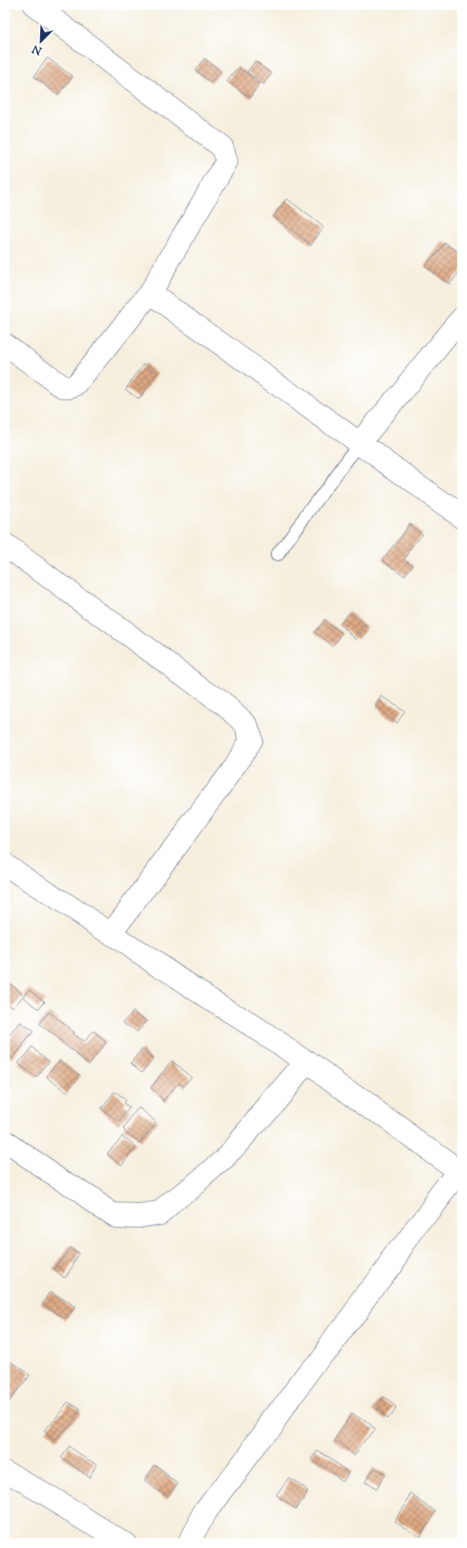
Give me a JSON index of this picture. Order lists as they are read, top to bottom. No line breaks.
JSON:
{"north":"bottom left"}
